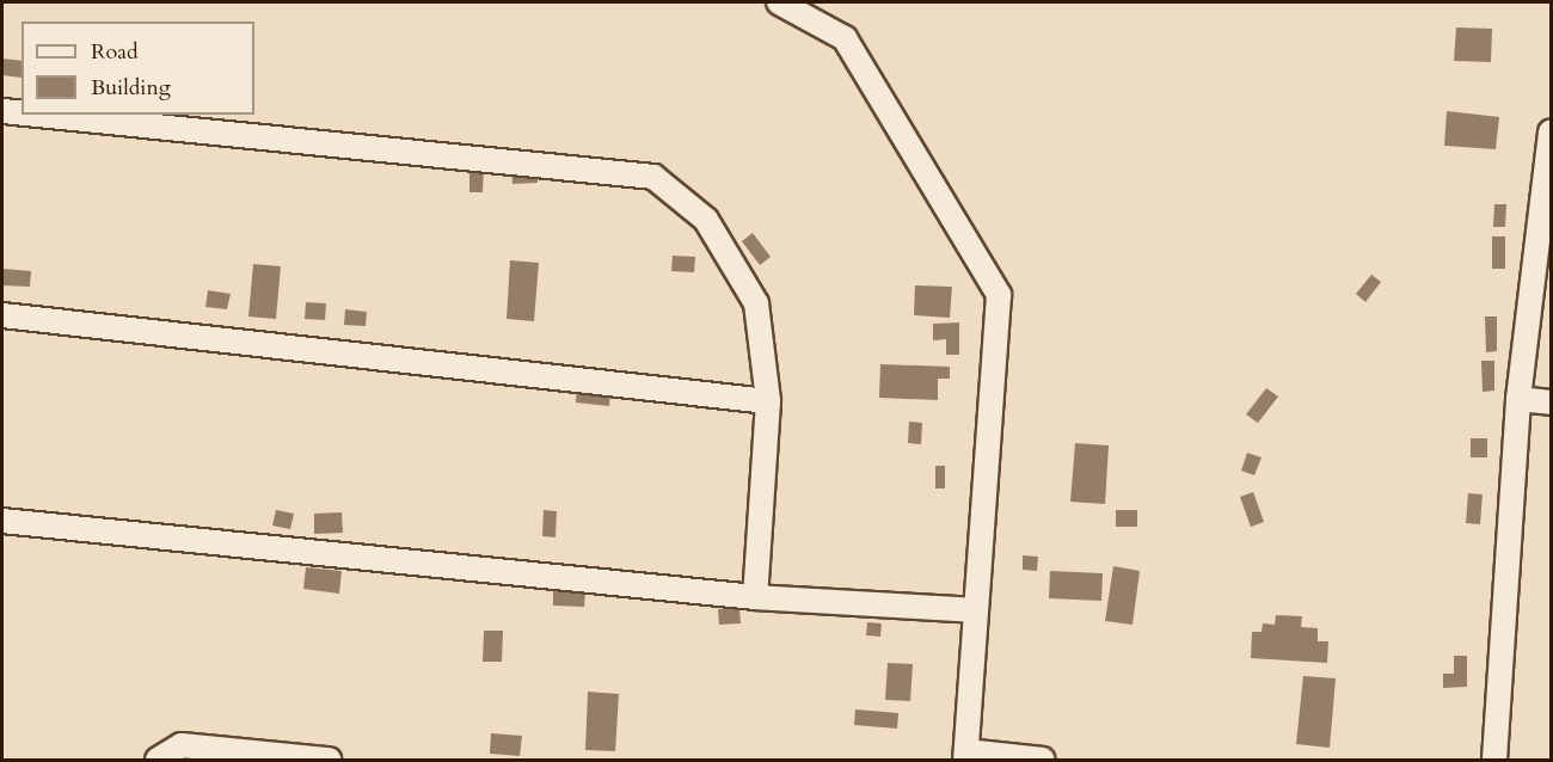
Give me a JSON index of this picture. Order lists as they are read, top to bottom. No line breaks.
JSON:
{"legend":["Road","Building"]}
